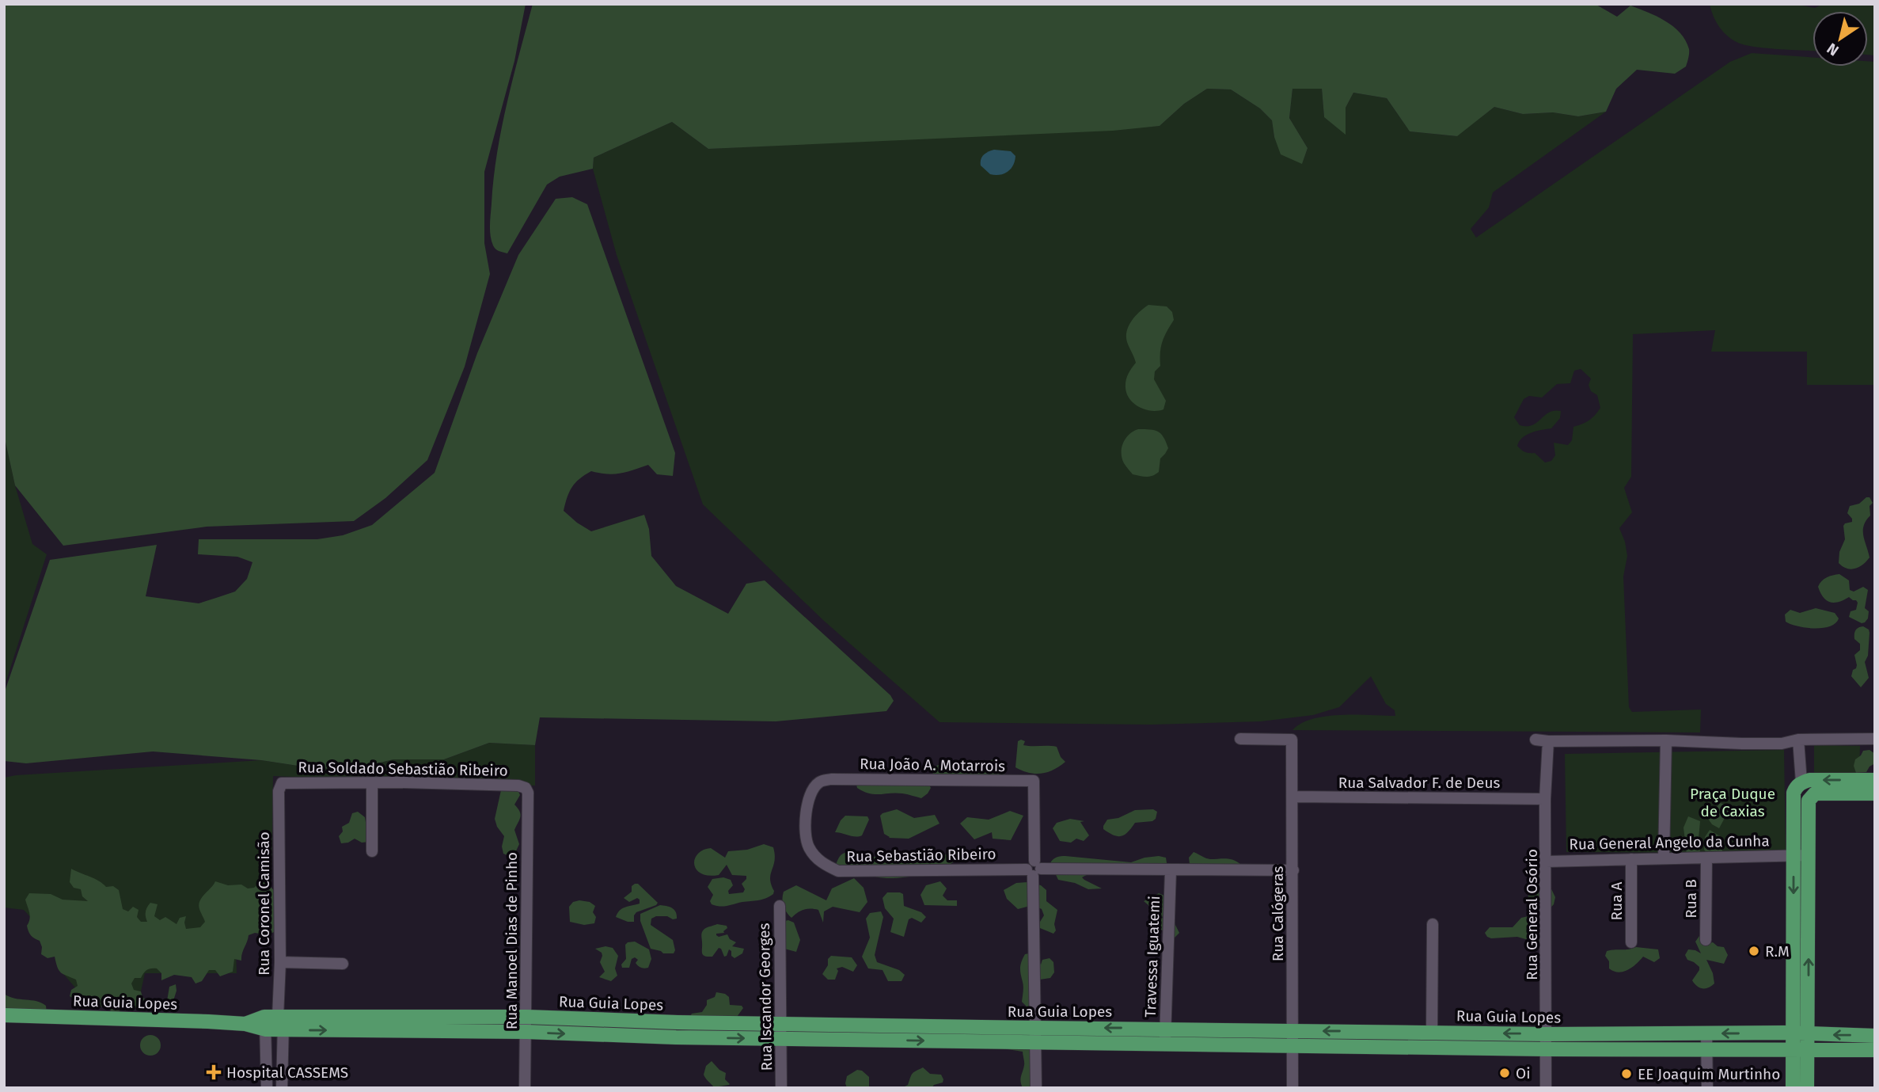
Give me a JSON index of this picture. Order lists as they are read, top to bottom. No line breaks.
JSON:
{"streets":{"main road":["Rua Guia Lopes"],"street":["Rua João A. Motarrois","Rua Soldado Sebastião Ribeiro","Rua Salvador F. de Deus","Rua General Angelo da Cunha","Rua Sebastião Ribeiro","Rua B","Rua A","Rua Coronel Camisão","Rua Calógeras","Rua General Osório","Rua Manoel Dias de Pinho","Travessa Iguatemi","Rua Iscandor Georges"]},"crossings":[["Rua João A. Motarrois","Rua Sebastião Ribeiro"],["Rua Soldado Sebastião Ribeiro","Rua Coronel Camisão"],["Rua Soldado Sebastião Ribeiro","Rua Manoel Dias de Pinho"],["Rua Salvador F. de Deus","Rua Calógeras"],["Rua Salvador F. de Deus","Rua General Osório"],["Rua General Angelo da Cunha","Rua B"],["Rua General Angelo da Cunha","Rua A"],["Rua General Angelo da Cunha","Rua General Osório"],["Rua Sebastião Ribeiro","Rua Calógeras"],["Rua Sebastião Ribeiro","Travessa Iguatemi"],["Rua Coronel Camisão","Rua Guia Lopes"],["Rua Calógeras","Rua Guia Lopes"],["Rua General Osório","Rua Guia Lopes"],["Rua Manoel Dias de Pinho","Rua Guia Lopes"],["Travessa Iguatemi","Rua Guia Lopes"],["Rua Iscandor Georges","Rua Guia Lopes"]],"parks":["Praça Duque de Caxias"],"places":{"other":["R.M","Oi","EE Joaquim Murtinho"],"health":["Hospital CASSEMS"]},"north":"bottom left"}
